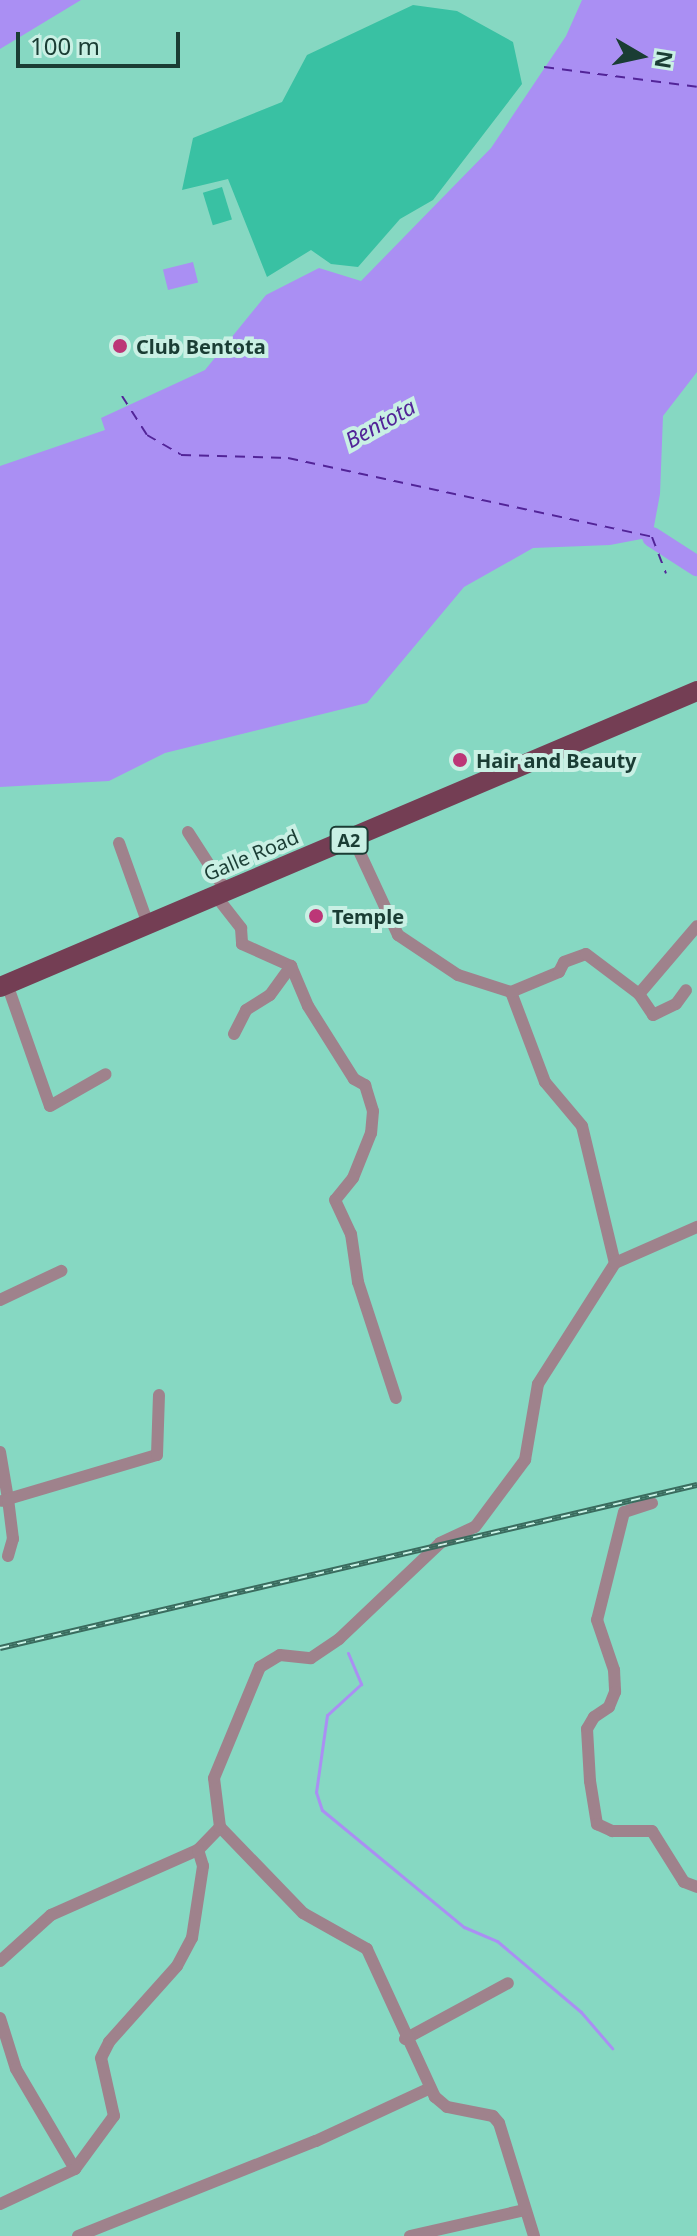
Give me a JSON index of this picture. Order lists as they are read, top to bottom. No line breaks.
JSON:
{"streets":{"highway":["A2","Galle Road"]},"water":["Bentota"],"places":["Club Bentota","Hair and Beauty","Temple"],"scale_bar":"100 m","north":"right"}
